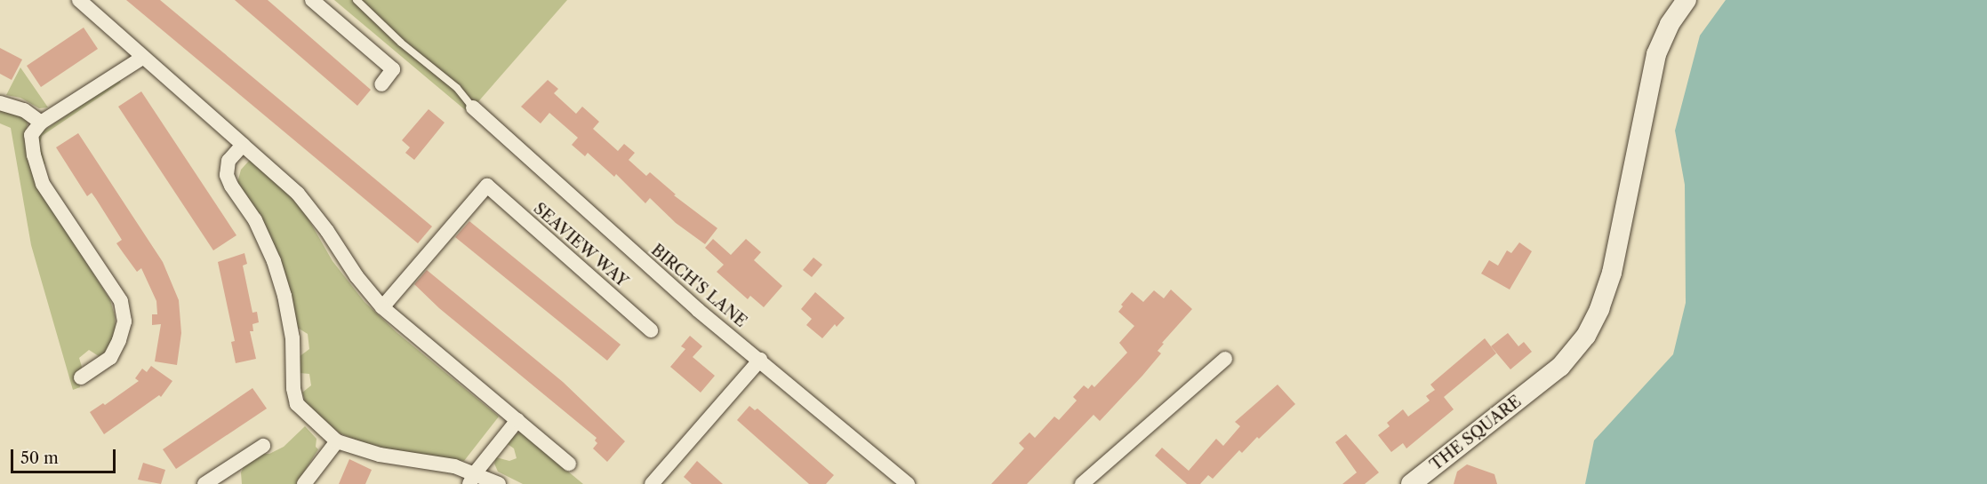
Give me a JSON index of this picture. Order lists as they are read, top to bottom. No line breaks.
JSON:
{"streets":{"main road":["THE SQUARE"],"street":["SEAVIEW WAY","BIRCH'S LANE"]},"scale_bar":"50 m"}
